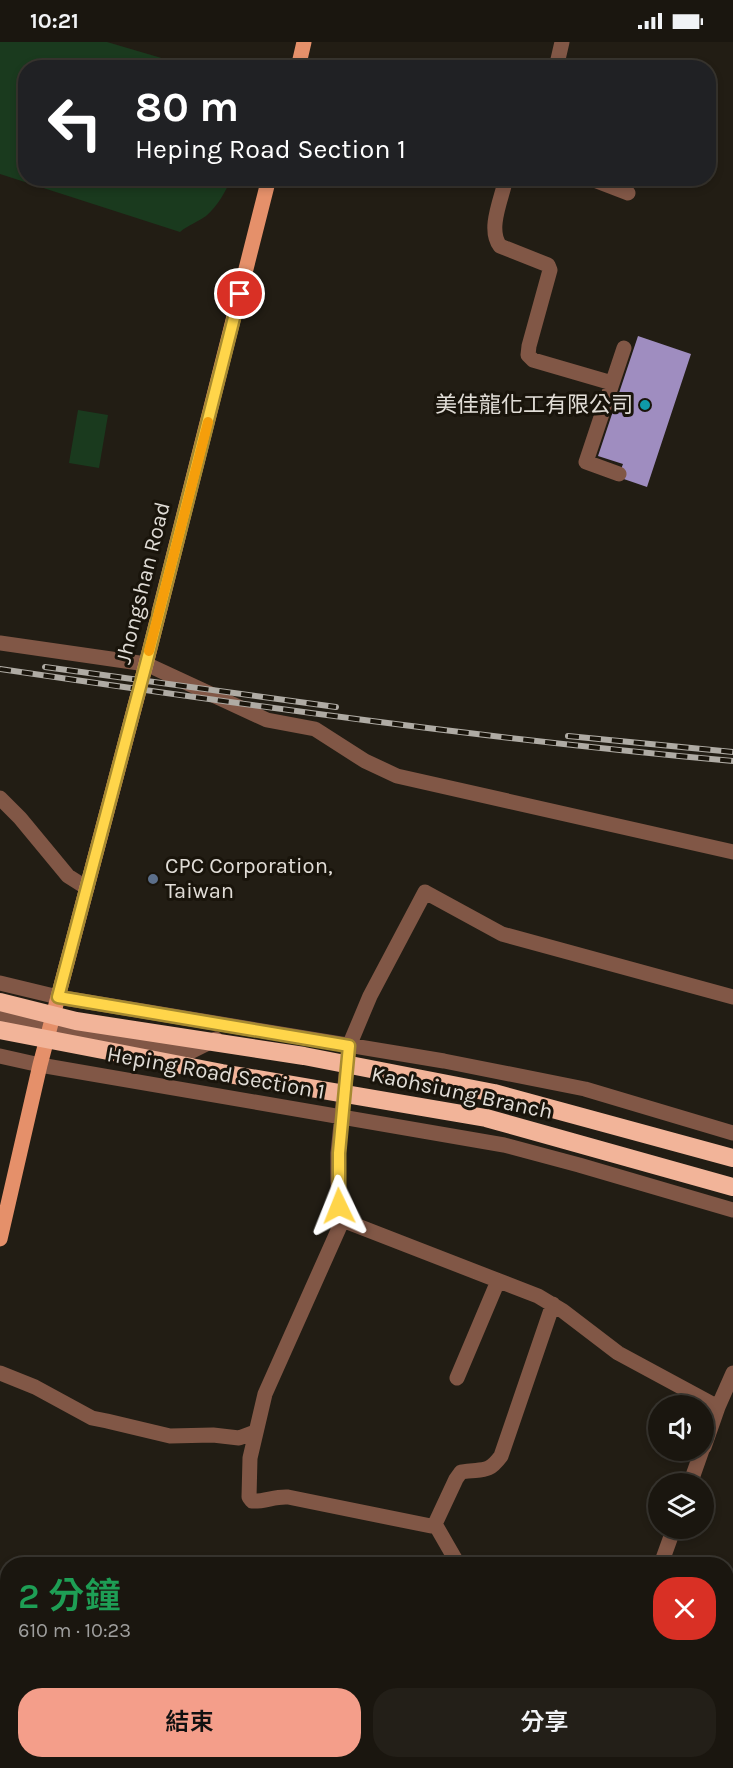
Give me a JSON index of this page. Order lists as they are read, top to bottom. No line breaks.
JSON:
{"streets":{"highway":["Kaohsiung Branch"],"main road":["Jhongshan Road"],"street":["Heping Road Section 1"]},"crossings":[["Jhongshan Road","Heping Road Section 1"]],"places":["美佳龍化工有限公司","CPC Corporation, Taiwan"],"page":{"status":"10:21","turn":["80 m","Heping Road Section 1"],"heading":["2 分鐘","610 m · 10:23"],"buttons":["結束","分享"]}}
